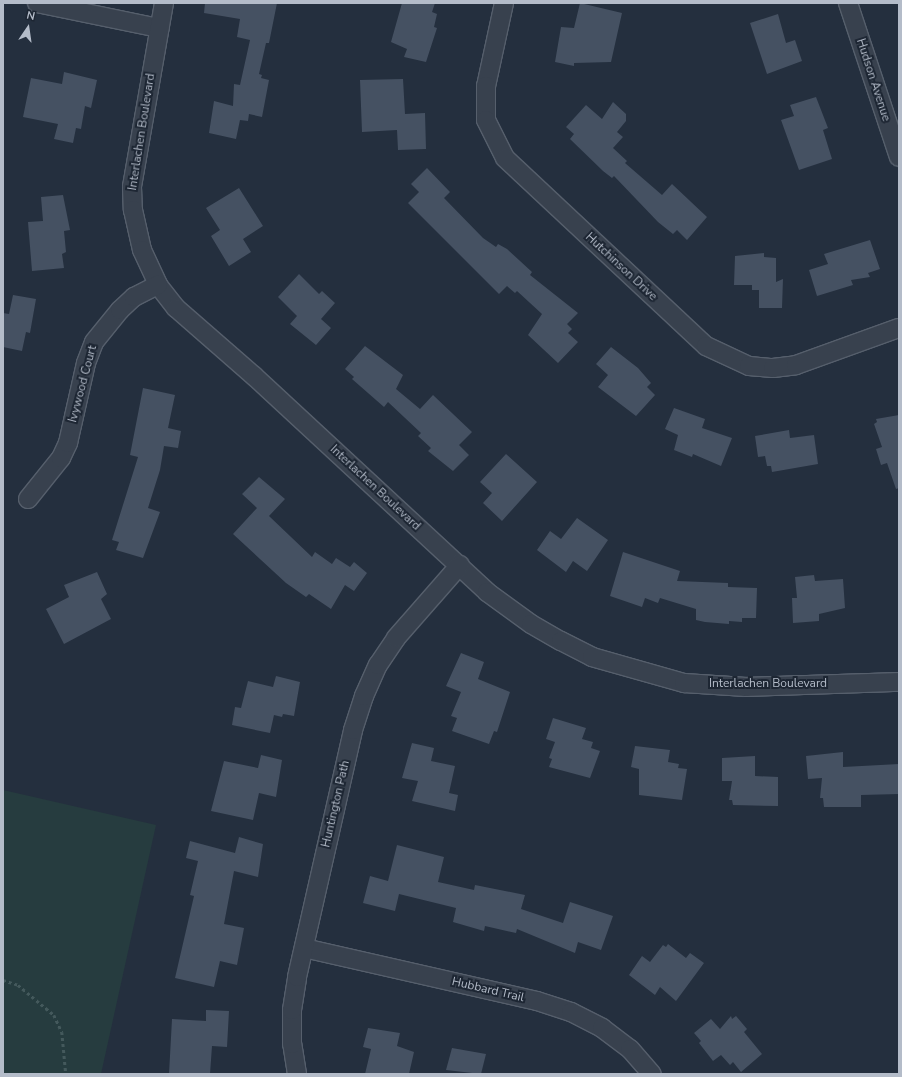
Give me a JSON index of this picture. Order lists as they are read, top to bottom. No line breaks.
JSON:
{"streets":{"street":["Hudson Avenue","Interlachen Boulevard","Hutchinson Drive","Ivywood Court","Huntington Path","Hubbard Trail"]},"crossings":[["Interlachen Boulevard","Ivywood Court"],["Interlachen Boulevard","Huntington Path"],["Huntington Path","Hubbard Trail"]],"north":"top"}
